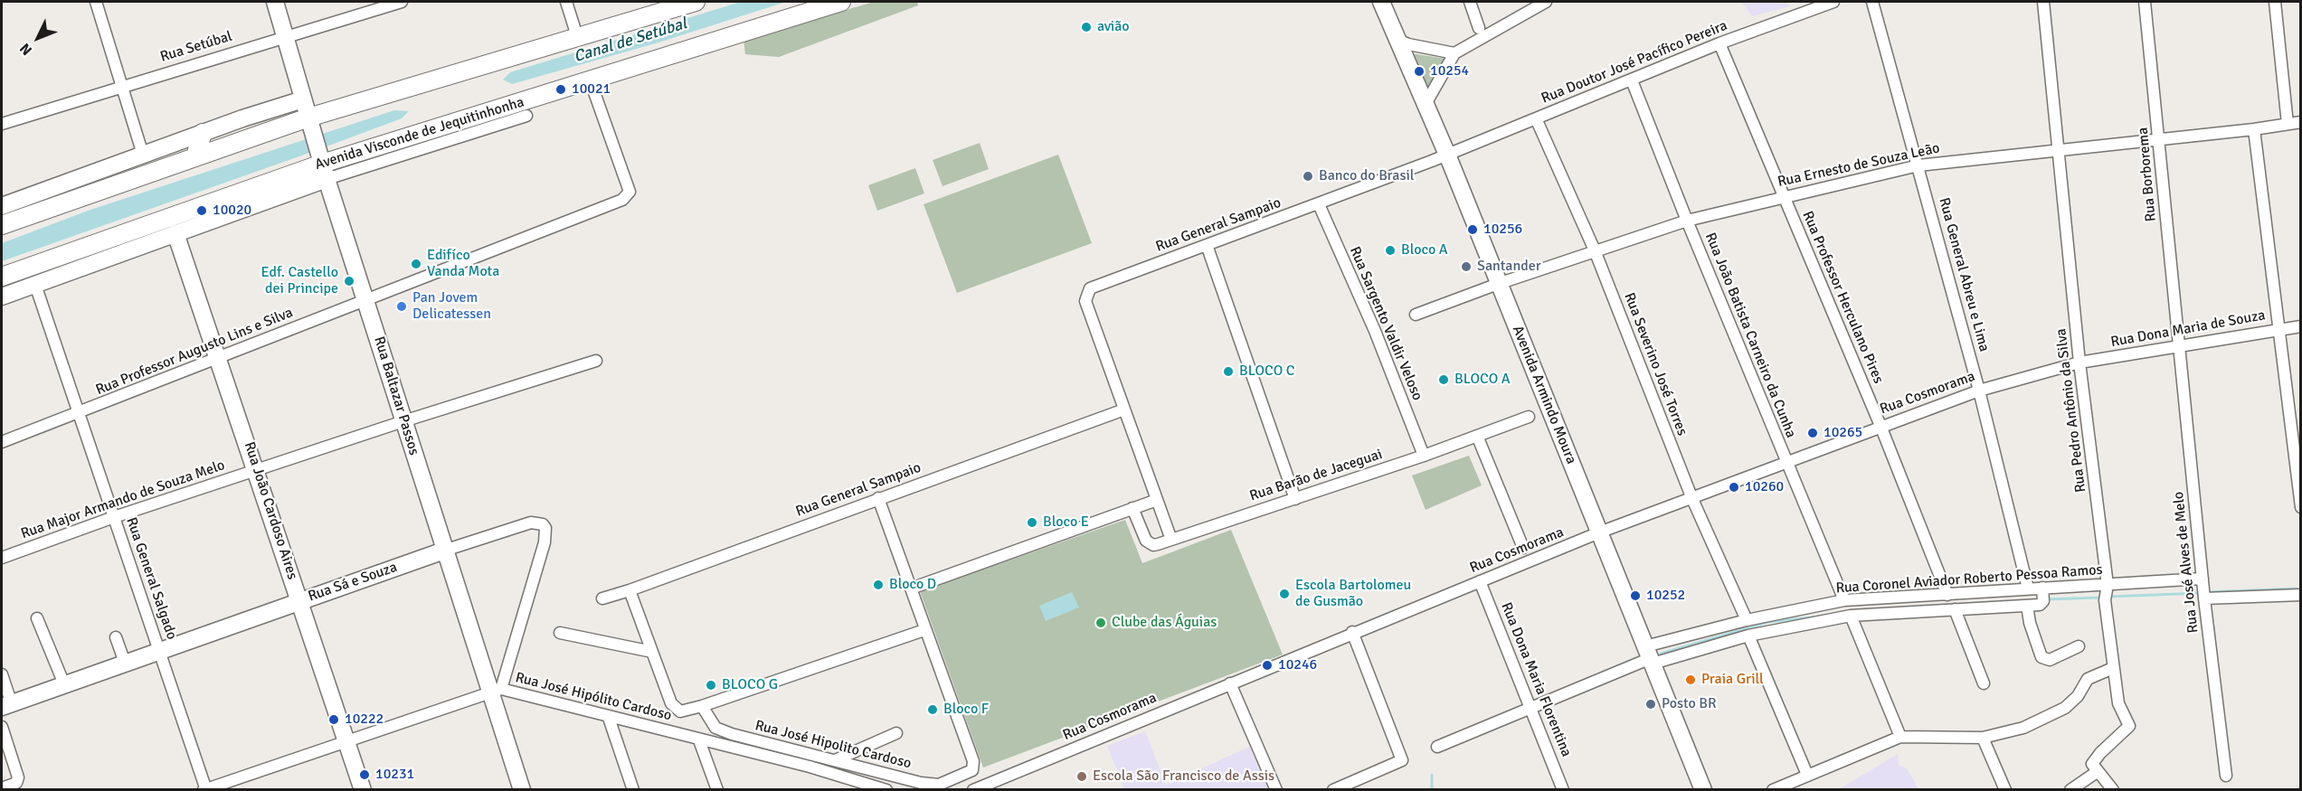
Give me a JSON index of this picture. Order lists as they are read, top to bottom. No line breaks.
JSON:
{"streets":{"main road":["Avenida Visconde de Jequitinhonha"],"street":["Rua Setúbal","Rua Doutor José Pacífico Pereira","Rua Ernesto de Souza Leão","Rua Borborema","Rua General Sampaio","Rua General Abreu e Lima","Rua Professor Herculano Pires","Rua Sargento Valdir Veloso","Rua Dona Maria de Souza","Rua João Batista Carneiro da Cunha","Rua Professor Augusto Lins e Silva","Rua Severino José Torres","Rua Cosmorama","Avenida Armindo Moura","Rua Baltazar Passos","Rua Pedro Antônio da Silva","Rua Barão de Jaceguai","Rua Major Armando de Souza Melo","Rua João Cardoso Aires","Rua José Alves de Melo","Rua General Salgado","Rua Coronel Aviador Roberto Pessoa Ramos","Rua Sá e Souza","Rua Dona Maria Florentina","Rua José Hipólito Cardoso","Rua José Hipolito Cardoso"]},"crossings":[["Rua Setúbal","Rua Baltazar Passos"],["Rua Doutor José Pacífico Pereira","Rua General Sampaio"],["Rua Doutor José Pacífico Pereira","Rua Professor Herculano Pires"],["Rua Doutor José Pacífico Pereira","Rua João Batista Carneiro da Cunha"],["Rua Doutor José Pacífico Pereira","Rua Severino José Torres"],["Rua Doutor José Pacífico Pereira","Avenida Armindo Moura"],["Avenida Visconde de Jequitinhonha","Rua Professor Augusto Lins e Silva"],["Avenida Visconde de Jequitinhonha","Rua Baltazar Passos"],["Avenida Visconde de Jequitinhonha","Rua João Cardoso Aires"],["Avenida Visconde de Jequitinhonha","Rua General Salgado"],["Rua Ernesto de Souza Leão","Rua Borborema"],["Rua Ernesto de Souza Leão","Rua General Abreu e Lima"],["Rua Ernesto de Souza Leão","Rua Professor Herculano Pires"],["Rua Ernesto de Souza Leão","Rua João Batista Carneiro da Cunha"],["Rua Ernesto de Souza Leão","Rua Severino José Torres"],["Rua Ernesto de Souza Leão","Avenida Armindo Moura"],["Rua Ernesto de Souza Leão","Rua Pedro Antônio da Silva"],["Rua Borborema","Rua Dona Maria de Souza"],["Rua Borborema","Rua José Alves de Melo"],["Rua General Sampaio","Rua Sargento Valdir Veloso"],["Rua General Sampaio","Avenida Armindo Moura"],["Rua General Sampaio","Rua Barão de Jaceguai"],["Rua General Abreu e Lima","Rua Cosmorama"],["Rua General Abreu e Lima","Rua Coronel Aviador Roberto Pessoa Ramos"],["Rua Professor Herculano Pires","Rua Cosmorama"],["Rua Professor Herculano Pires","Rua Coronel Aviador Roberto Pessoa Ramos"],["Rua Sargento Valdir Veloso","Rua Barão de Jaceguai"],["Rua Dona Maria de Souza","Rua Cosmorama"],["Rua Dona Maria de Souza","Rua Pedro Antônio da Silva"],["Rua Dona Maria de Souza","Rua José Alves de Melo"],["Rua João Batista Carneiro da Cunha","Rua Cosmorama"],["Rua João Batista Carneiro da Cunha","Rua Coronel Aviador Roberto Pessoa Ramos"],["Rua Professor Augusto Lins e Silva","Rua Baltazar Passos"],["Rua Professor Augusto Lins e Silva","Rua João Cardoso Aires"],["Rua Professor Augusto Lins e Silva","Rua General Salgado"],["Rua Severino José Torres","Rua Cosmorama"],["Rua Severino José Torres","Rua Coronel Aviador Roberto Pessoa Ramos"],["Rua Cosmorama","Avenida Armindo Moura"],["Rua Cosmorama","Rua Pedro Antônio da Silva"],["Rua Cosmorama","Rua Dona Maria Florentina"],["Avenida Armindo Moura","Rua Coronel Aviador Roberto Pessoa Ramos"],["Rua Baltazar Passos","Rua Major Armando de Souza Melo"],["Rua Baltazar Passos","Rua Sá e Souza"],["Rua Baltazar Passos","Rua José Hipólito Cardoso"],["Rua Pedro Antônio da Silva","Rua Coronel Aviador Roberto Pessoa Ramos"],["Rua Major Armando de Souza Melo","Rua João Cardoso Aires"],["Rua Major Armando de Souza Melo","Rua General Salgado"],["Rua João Cardoso Aires","Rua Sá e Souza"],["Rua José Alves de Melo","Rua Coronel Aviador Roberto Pessoa Ramos"],["Rua General Salgado","Rua Sá e Souza"],["Rua Coronel Aviador Roberto Pessoa Ramos","Rua Dona Maria Florentina"],["Rua Sá e Souza","Rua José Hipólito Cardoso"]],"water":["Canal de Setúbal"],"places":["avião","10254","10021","Banco do Brasil","10020","10256","Bloco A","Edifíco Vanda Mota","Santander","Edf. Castello dei Principe","Pan Jovem Delicatessen","BLOCO C","BLOCO A","10265","10260","Bloco E","Bloco D","Escola Bartolomeu de Gusmão","10252","Clube das Águias","10246","Praia Grill","BLOCO G","Posto BR","Bloco F","10222","10231","Escola São Francisco de Assis"],"north":"bottom left"}
